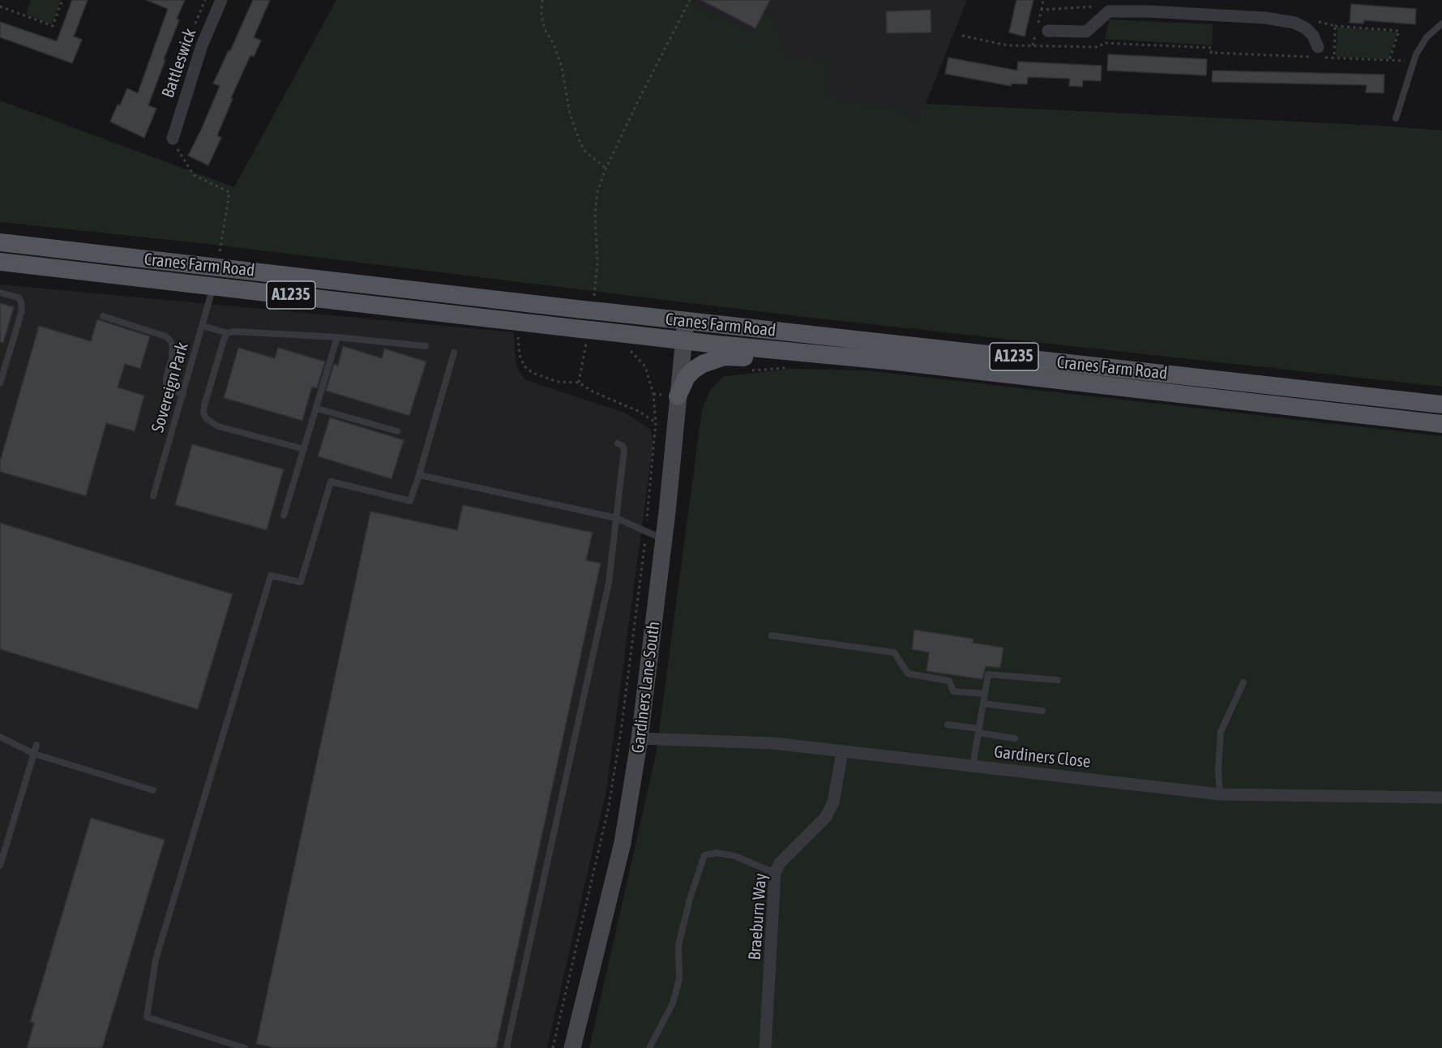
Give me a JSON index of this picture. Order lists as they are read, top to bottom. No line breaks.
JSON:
{"streets":{"main road":["Cranes Farm Road","A1235"],"street":["Battleswick","Gardiners Lane South","Gardiners Close","Braeburn Way"],"lane":["Sovereign Park"]},"crossings":[["Cranes Farm Road","A1235"],["Cranes Farm Road","Sovereign Park"],["Cranes Farm Road","Gardiners Lane South"],["A1235","Gardiners Lane South"],["Gardiners Lane South","Gardiners Close"],["Gardiners Close","Braeburn Way"]]}
